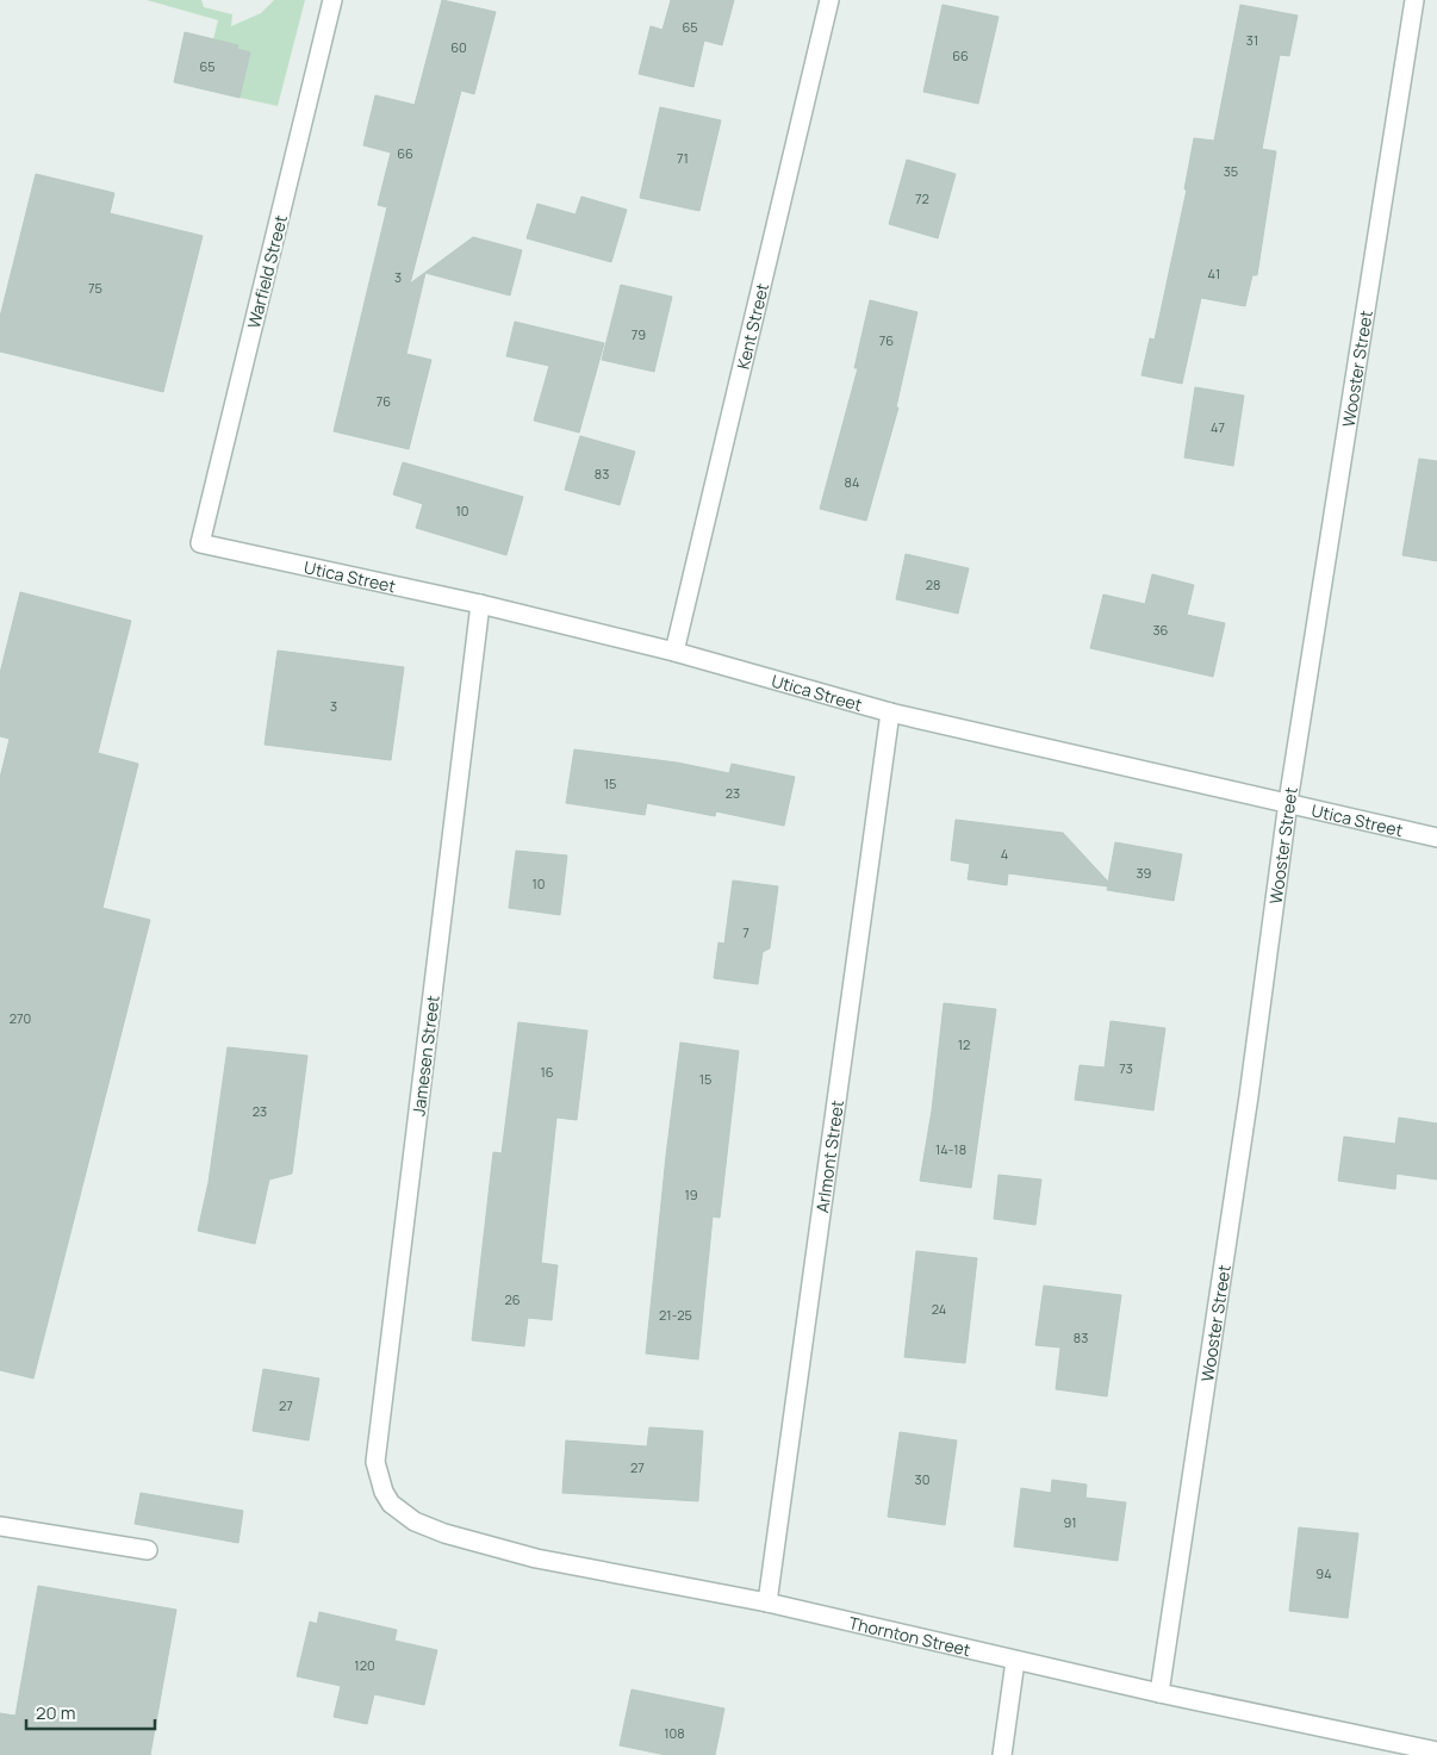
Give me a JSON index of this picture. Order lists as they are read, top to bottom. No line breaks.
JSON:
{"streets":{"street":["Warfield Street","Kent Street","Wooster Street","Utica Street","Jamesen Street","Arlmont Street","Thornton Street"]},"crossings":[["Warfield Street","Utica Street"],["Kent Street","Utica Street"],["Wooster Street","Utica Street"],["Wooster Street","Thornton Street"],["Utica Street","Jamesen Street"],["Utica Street","Arlmont Street"],["Jamesen Street","Thornton Street"],["Arlmont Street","Thornton Street"]],"house_numbers":["65","31","60","66","65","66","71","35","72","41","3","75","79","76","76","47","83","84","10","28","36","3","15","23","4","39","10","7","270","12","73","16","15","23","14-18","19","26","24","21-25","83","27","27","30","91","94","120","108"],"scale_bar":"20 m"}
